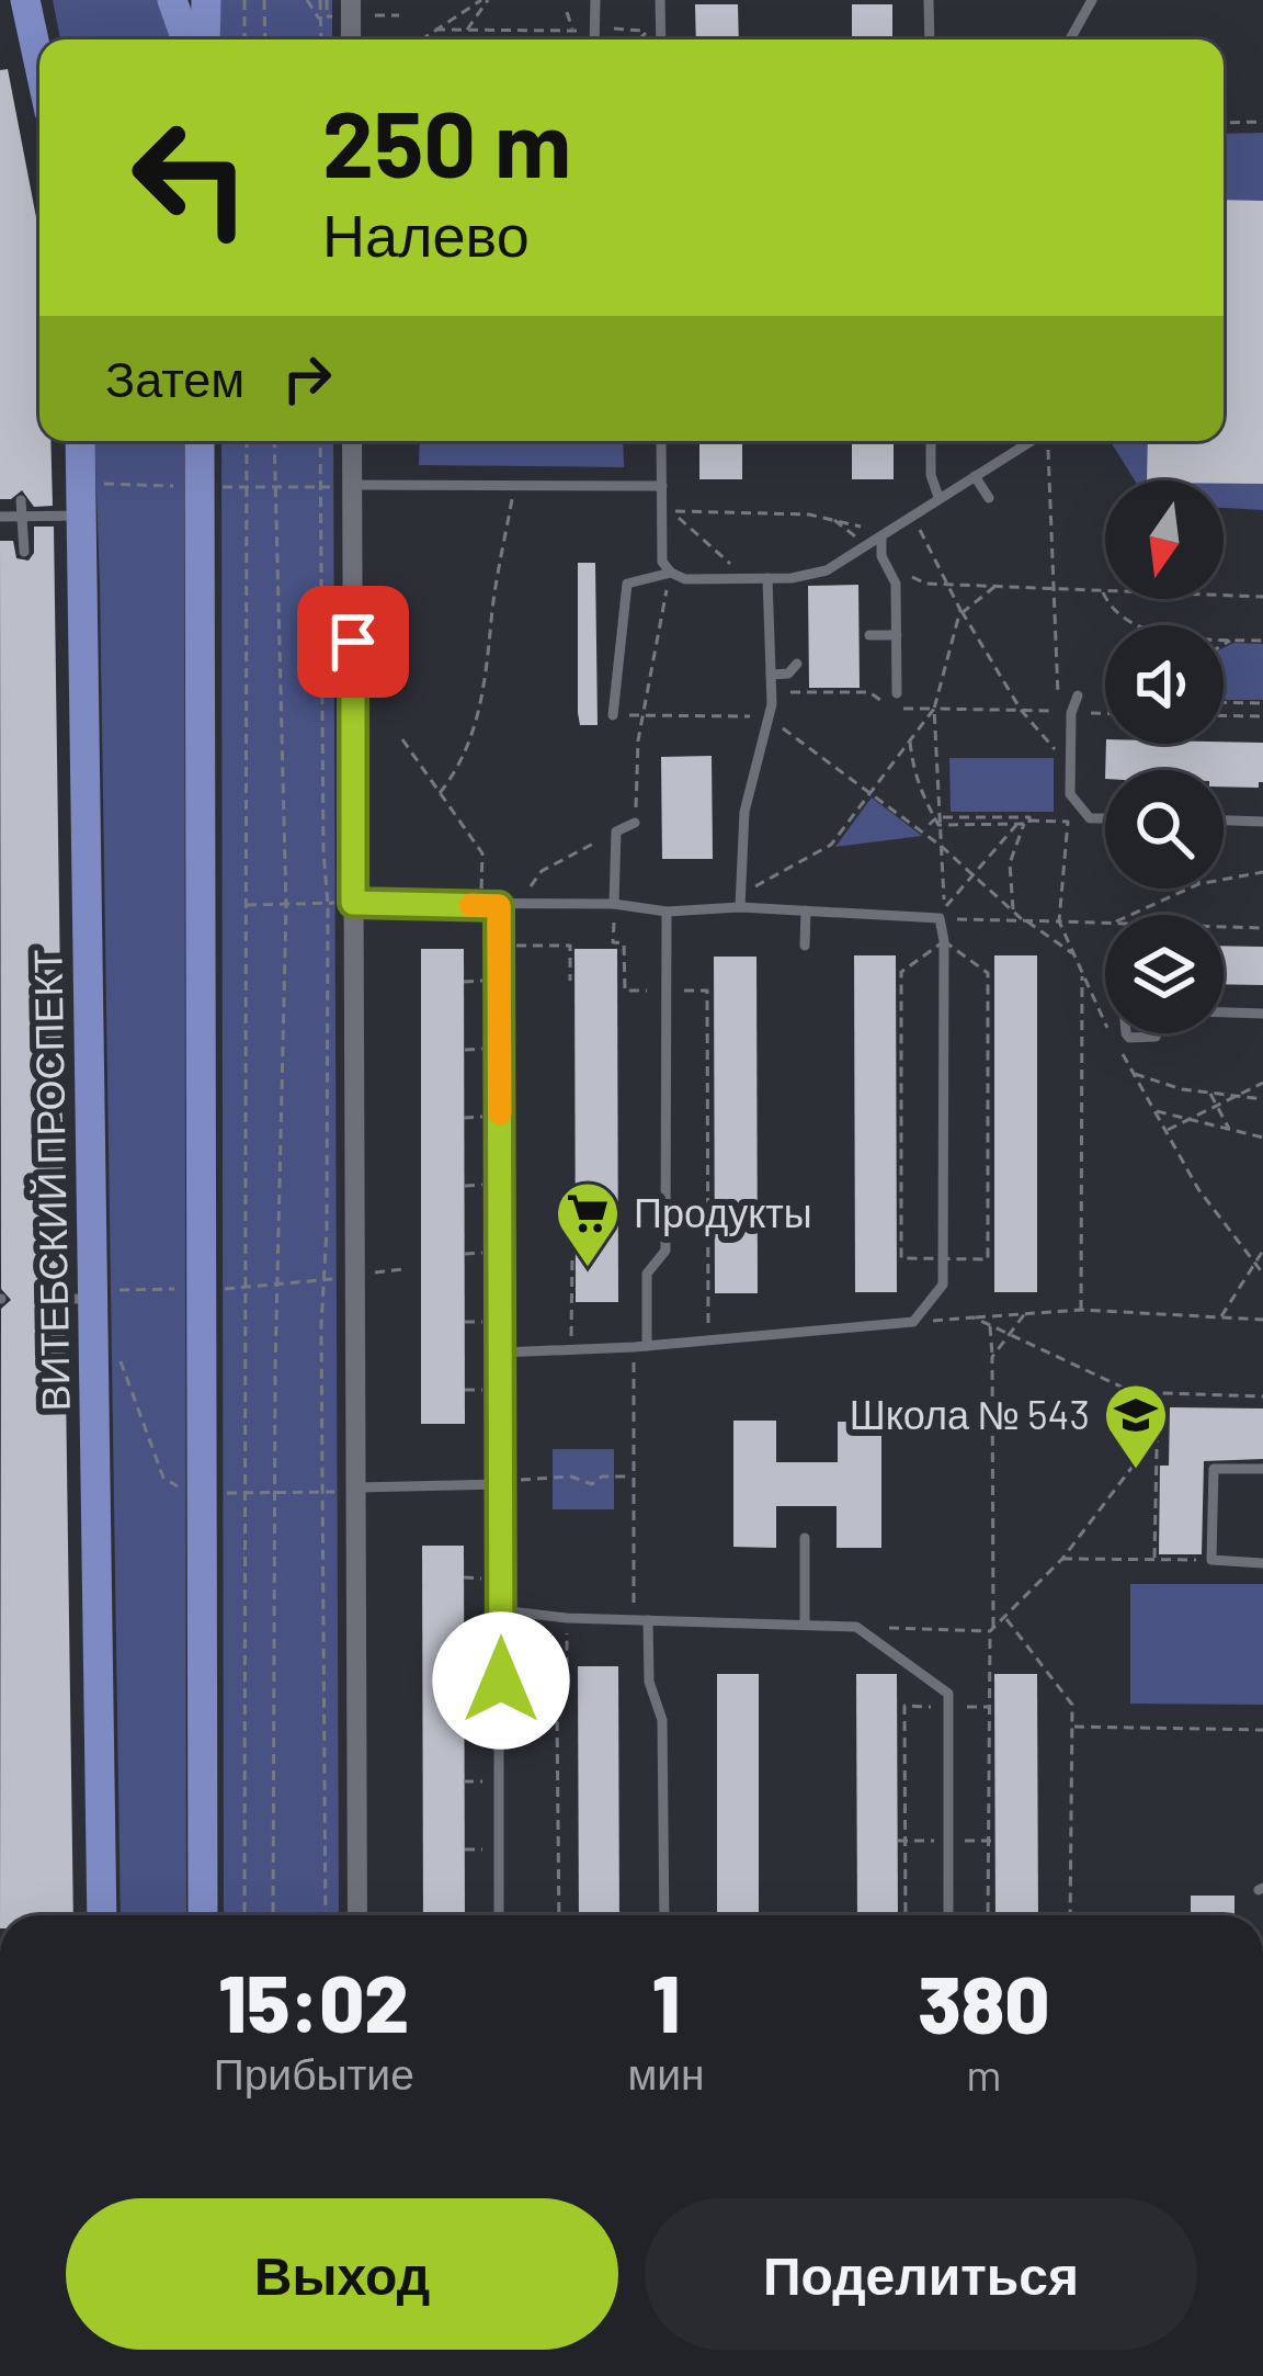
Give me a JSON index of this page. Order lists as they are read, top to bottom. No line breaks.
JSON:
{"streets":{"main road":["ВИТЕБСКИЙ ПРОСПЕКТ"]},"places":{"supermarket":["Продукты"],"school or university":["Школа № 543"]},"north":"bottom","page":{"turn":["250 m","Налево"],"then":"Затем","eta":["15:02","Прибытие","1","мин","380","m"],"buttons":["Выход","Поделиться"]}}
